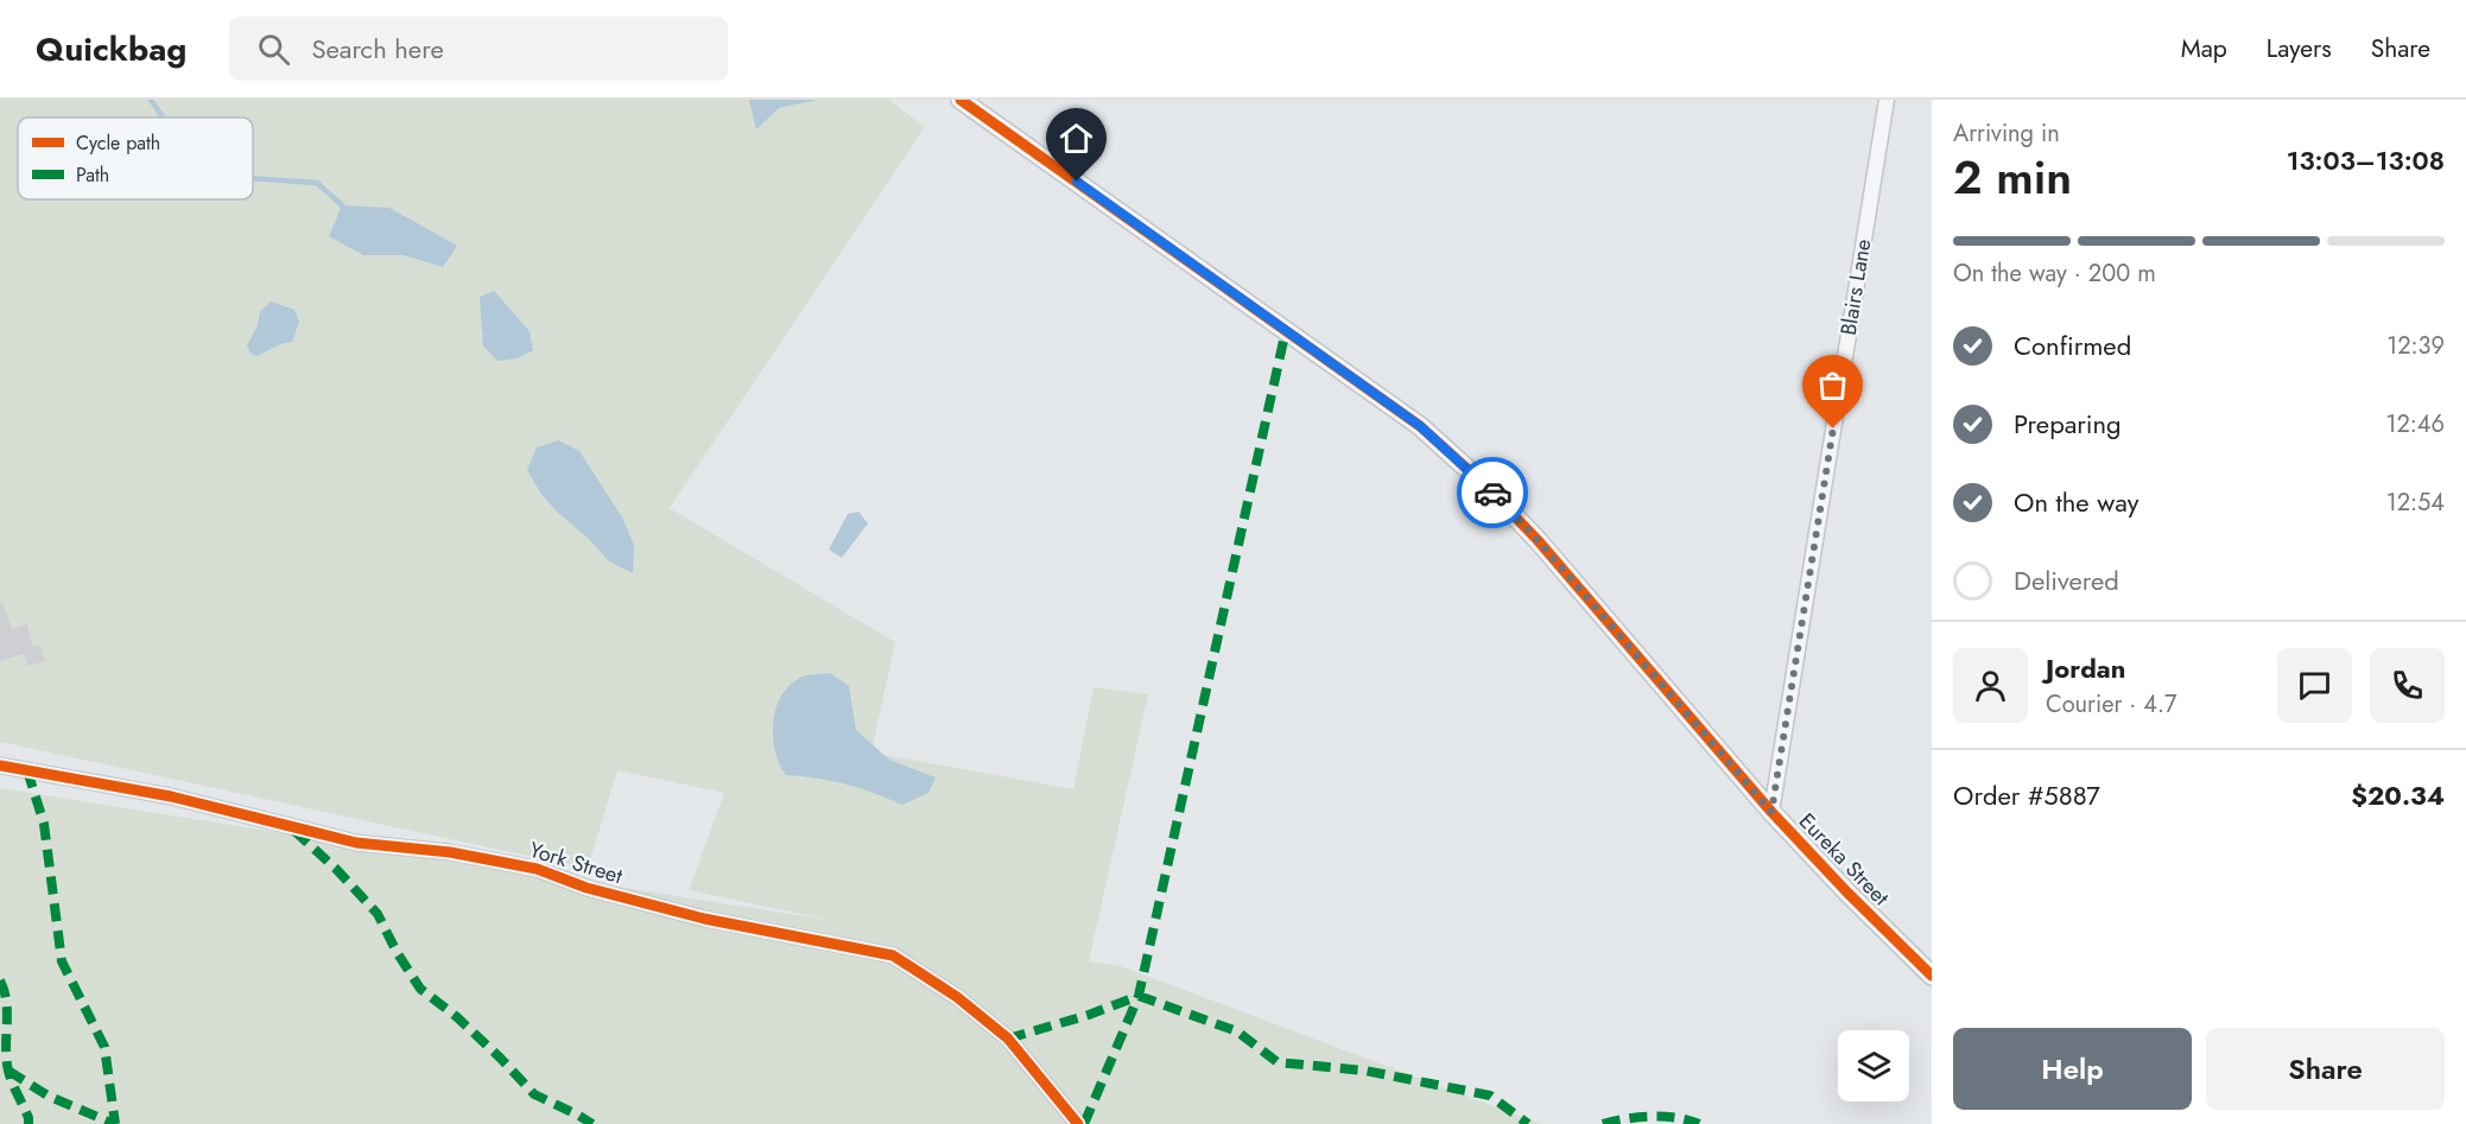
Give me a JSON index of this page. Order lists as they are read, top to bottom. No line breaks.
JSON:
{"streets":{"street":["Blairs Lane","Eureka Street","York Street"]},"crossings":[["Blairs Lane","Eureka Street"]],"legend":["Cycle path","Path"],"page":{"header":"Quickbag","search":"Search here","nav":["Map","Layers","Share"],"heading":["2 min","Arriving in","13:03–13:08"],"panel":["Jordan","Courier · 4.7","Order #5887","$20.34"],"bar":"On the way · 200 m","list":[["Confirmed","12:39"],["Preparing","12:46"],["On the way","12:54"],"Delivered"],"buttons":["Help","Share"]}}
